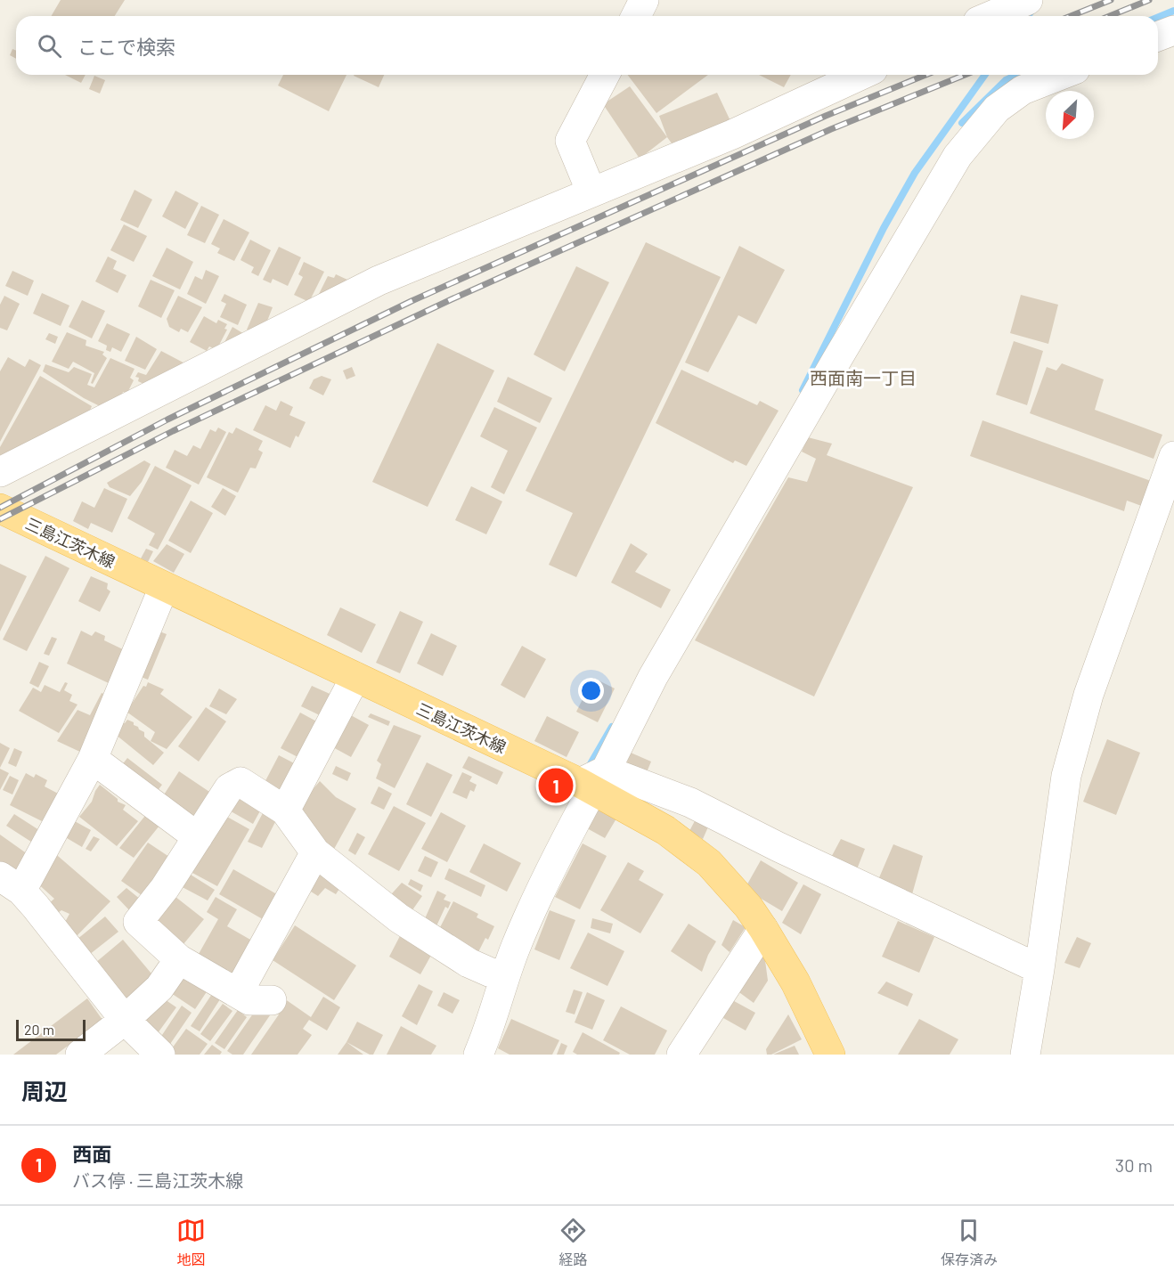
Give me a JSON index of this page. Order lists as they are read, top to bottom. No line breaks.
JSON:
{"streets":{"main road":["三島江茨木線"]},"districts":["西面南一丁目"],"scale_bar":"20 m","north":"bottom left","page":{"search":"ここで検索","pins":"1","scale":"20 m","heading":"周辺","list":[{"mark":"1","name":"西面","note":"バス停 · 三島江茨木線","value":"30 m"}],"nav":["地図","経路","保存済み"]}}
